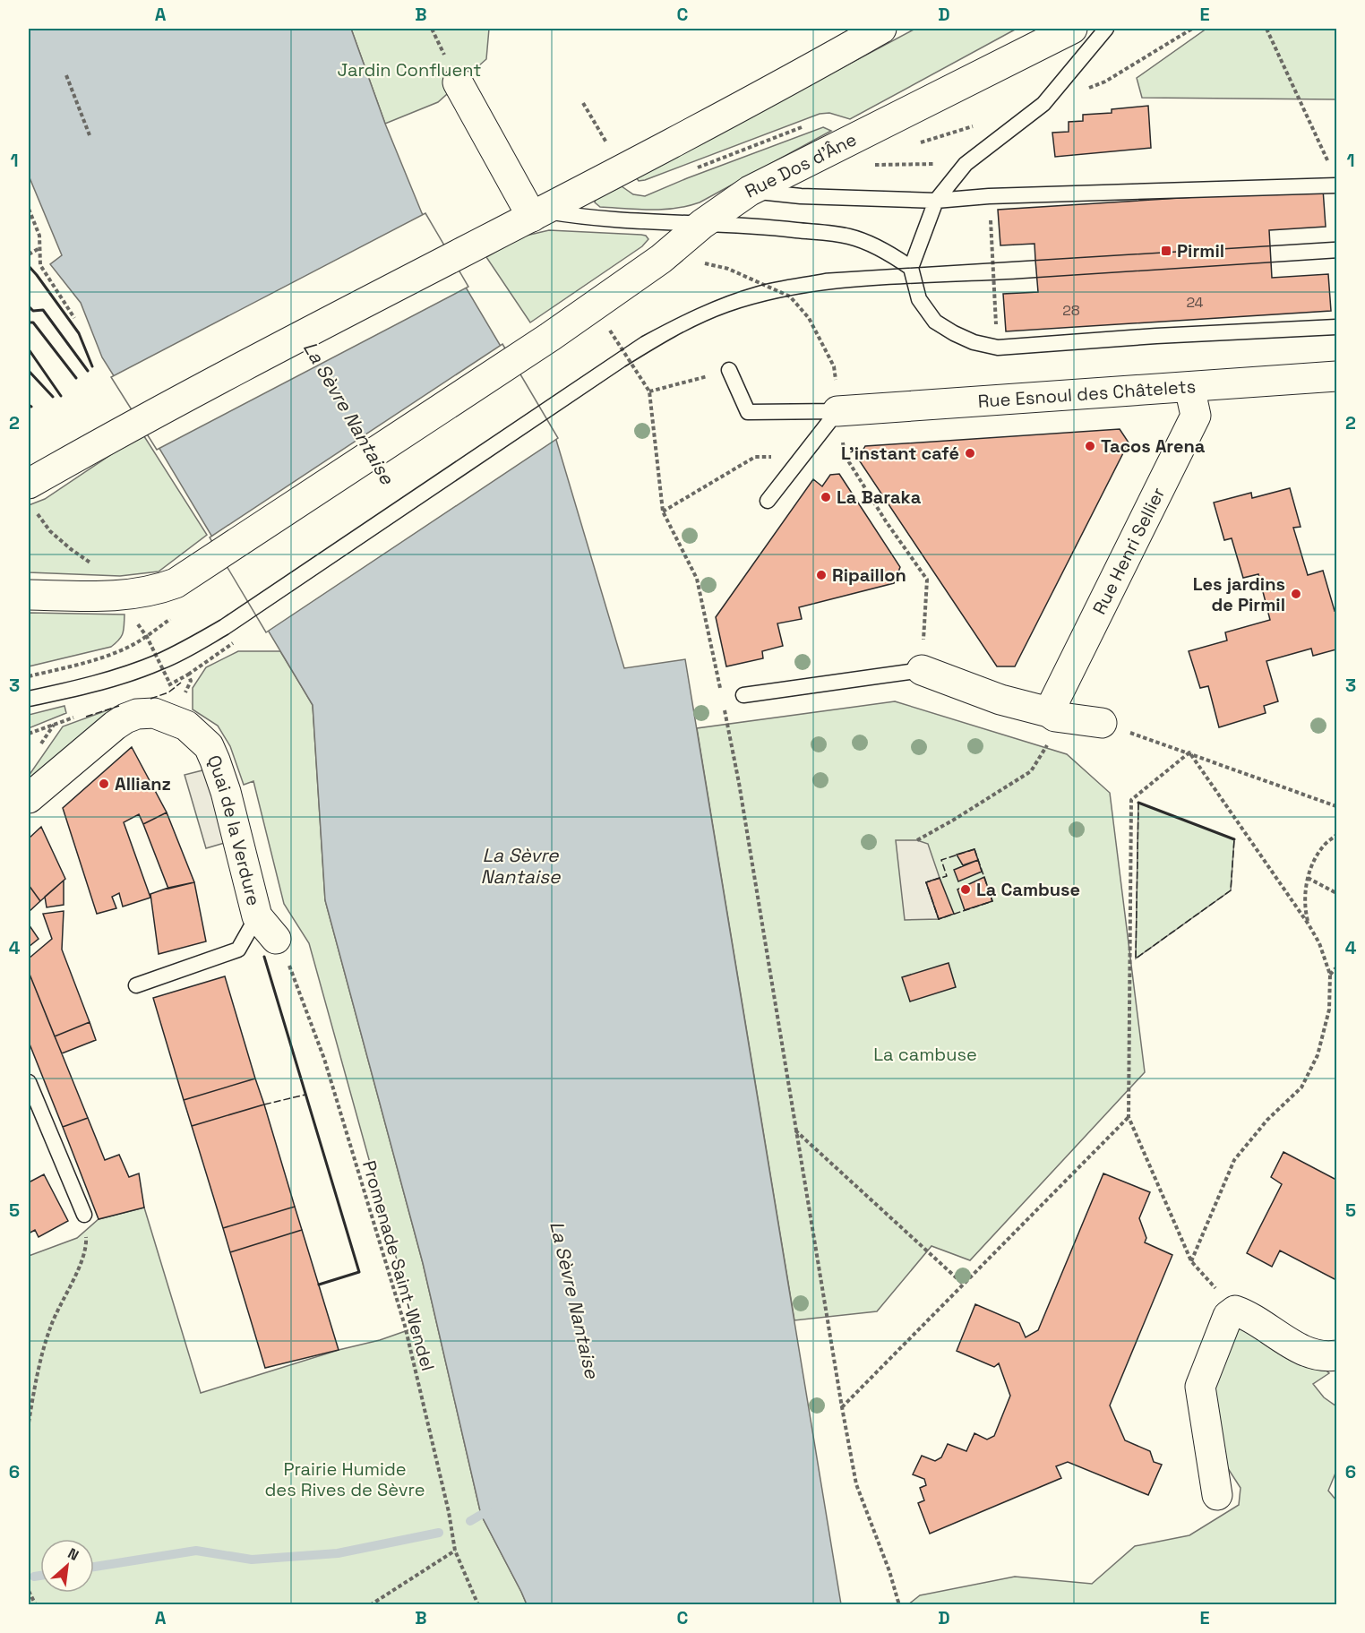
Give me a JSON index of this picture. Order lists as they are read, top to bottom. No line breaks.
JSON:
{"streets":{"main road":["Rue Dos d'Âne","Rue Esnoul des Châtelets","Rue Henri Sellier","Quai de la Verdure"],"path":["Promenade Saint-Wendel"]},"crossings":[["Rue Esnoul des Châtelets","Rue Henri Sellier"],["Quai de la Verdure","Promenade Saint-Wendel"]],"water":["La Sèvre Nantaise"],"parks":["Jardin Confluent","La cambuse","Prairie Humide des Rives de Sèvre"],"places":{"transit":["Pirmil"],"other":["Tacos Arena","L’instant café","La Baraka","Ripaillon","Les jardins de Pirmil","Allianz","La Cambuse"]},"house_numbers":["24","28"],"north":"top right","grid":{"columns":["A","B","C","D","E"],"rows":["1","2","3","4","5","6"]}}
